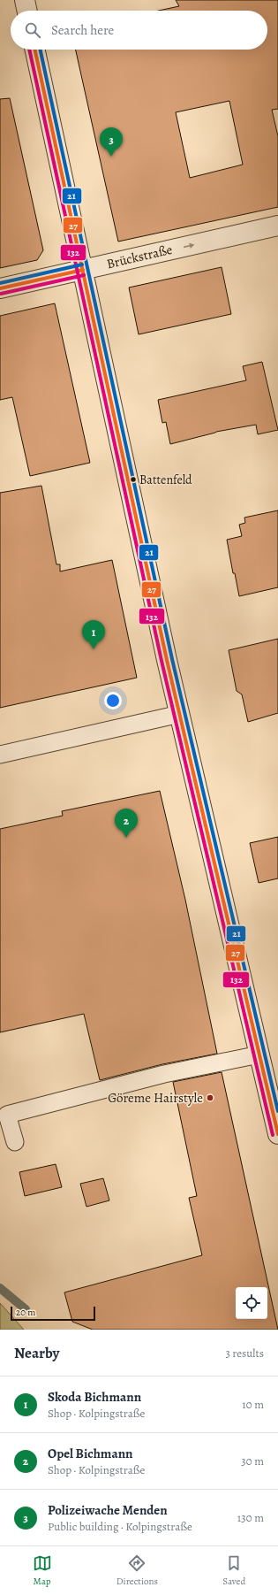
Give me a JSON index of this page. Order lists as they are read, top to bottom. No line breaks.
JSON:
{"streets":{"street":["Brückstraße"]},"one_way":["Brückstraße"],"places":["Battenfeld","Göreme Hairstyle"],"lines":["transit line 27","transit line 132","transit line 21"],"scale_bar":"20 m","page":{"search":"Search here","pins":["3","1","2"],"scale":"20 m","heading":["Nearby","3 results"],"list":[{"mark":"1","name":"Skoda Bichmann","note":"Shop · Kolpingstraße","value":"10 m"},{"mark":"2","name":"Opel Bichmann","note":"Shop · Kolpingstraße","value":"30 m"},{"mark":"3","name":"Polizeiwache Menden","note":"Public building · Kolpingstraße","value":"130 m"}],"nav":["Map","Directions","Saved"]}}
